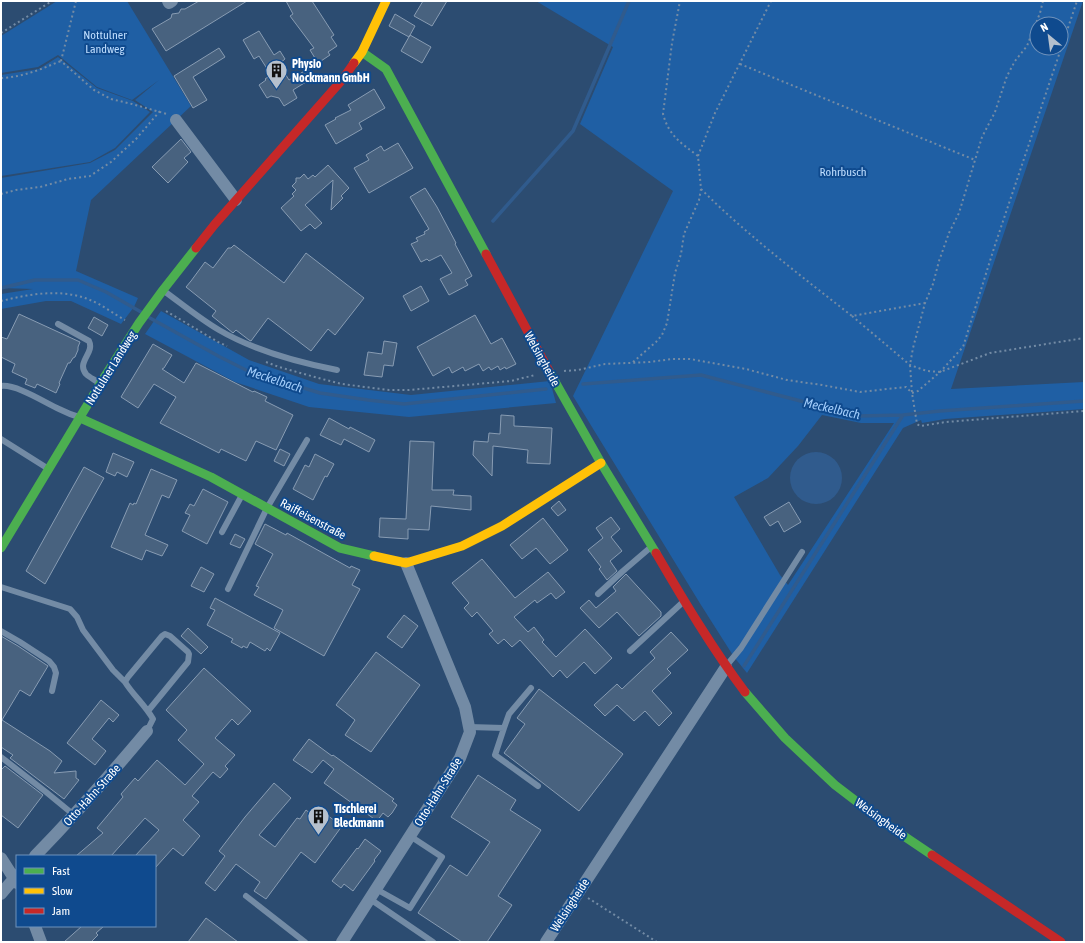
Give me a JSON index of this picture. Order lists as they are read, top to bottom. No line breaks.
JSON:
{"streets":{"street":["Welsingheide","Nottulner Landweg","Raiffeisenstraße","Otto-Hahn-Straße"]},"crossings":[["Welsingheide","Nottulner Landweg"],["Welsingheide","Raiffeisenstraße"],["Nottulner Landweg","Raiffeisenstraße"],["Raiffeisenstraße","Otto-Hahn-Straße"]],"water":["Meckelbach"],"parks":["Nottulner Landweg","Rohrbusch"],"places":{"building":["Physio Nockmann GmbH","Tischlerei Bleckmann"]},"legend":["Fast","Slow","Jam"],"north":"top left"}
